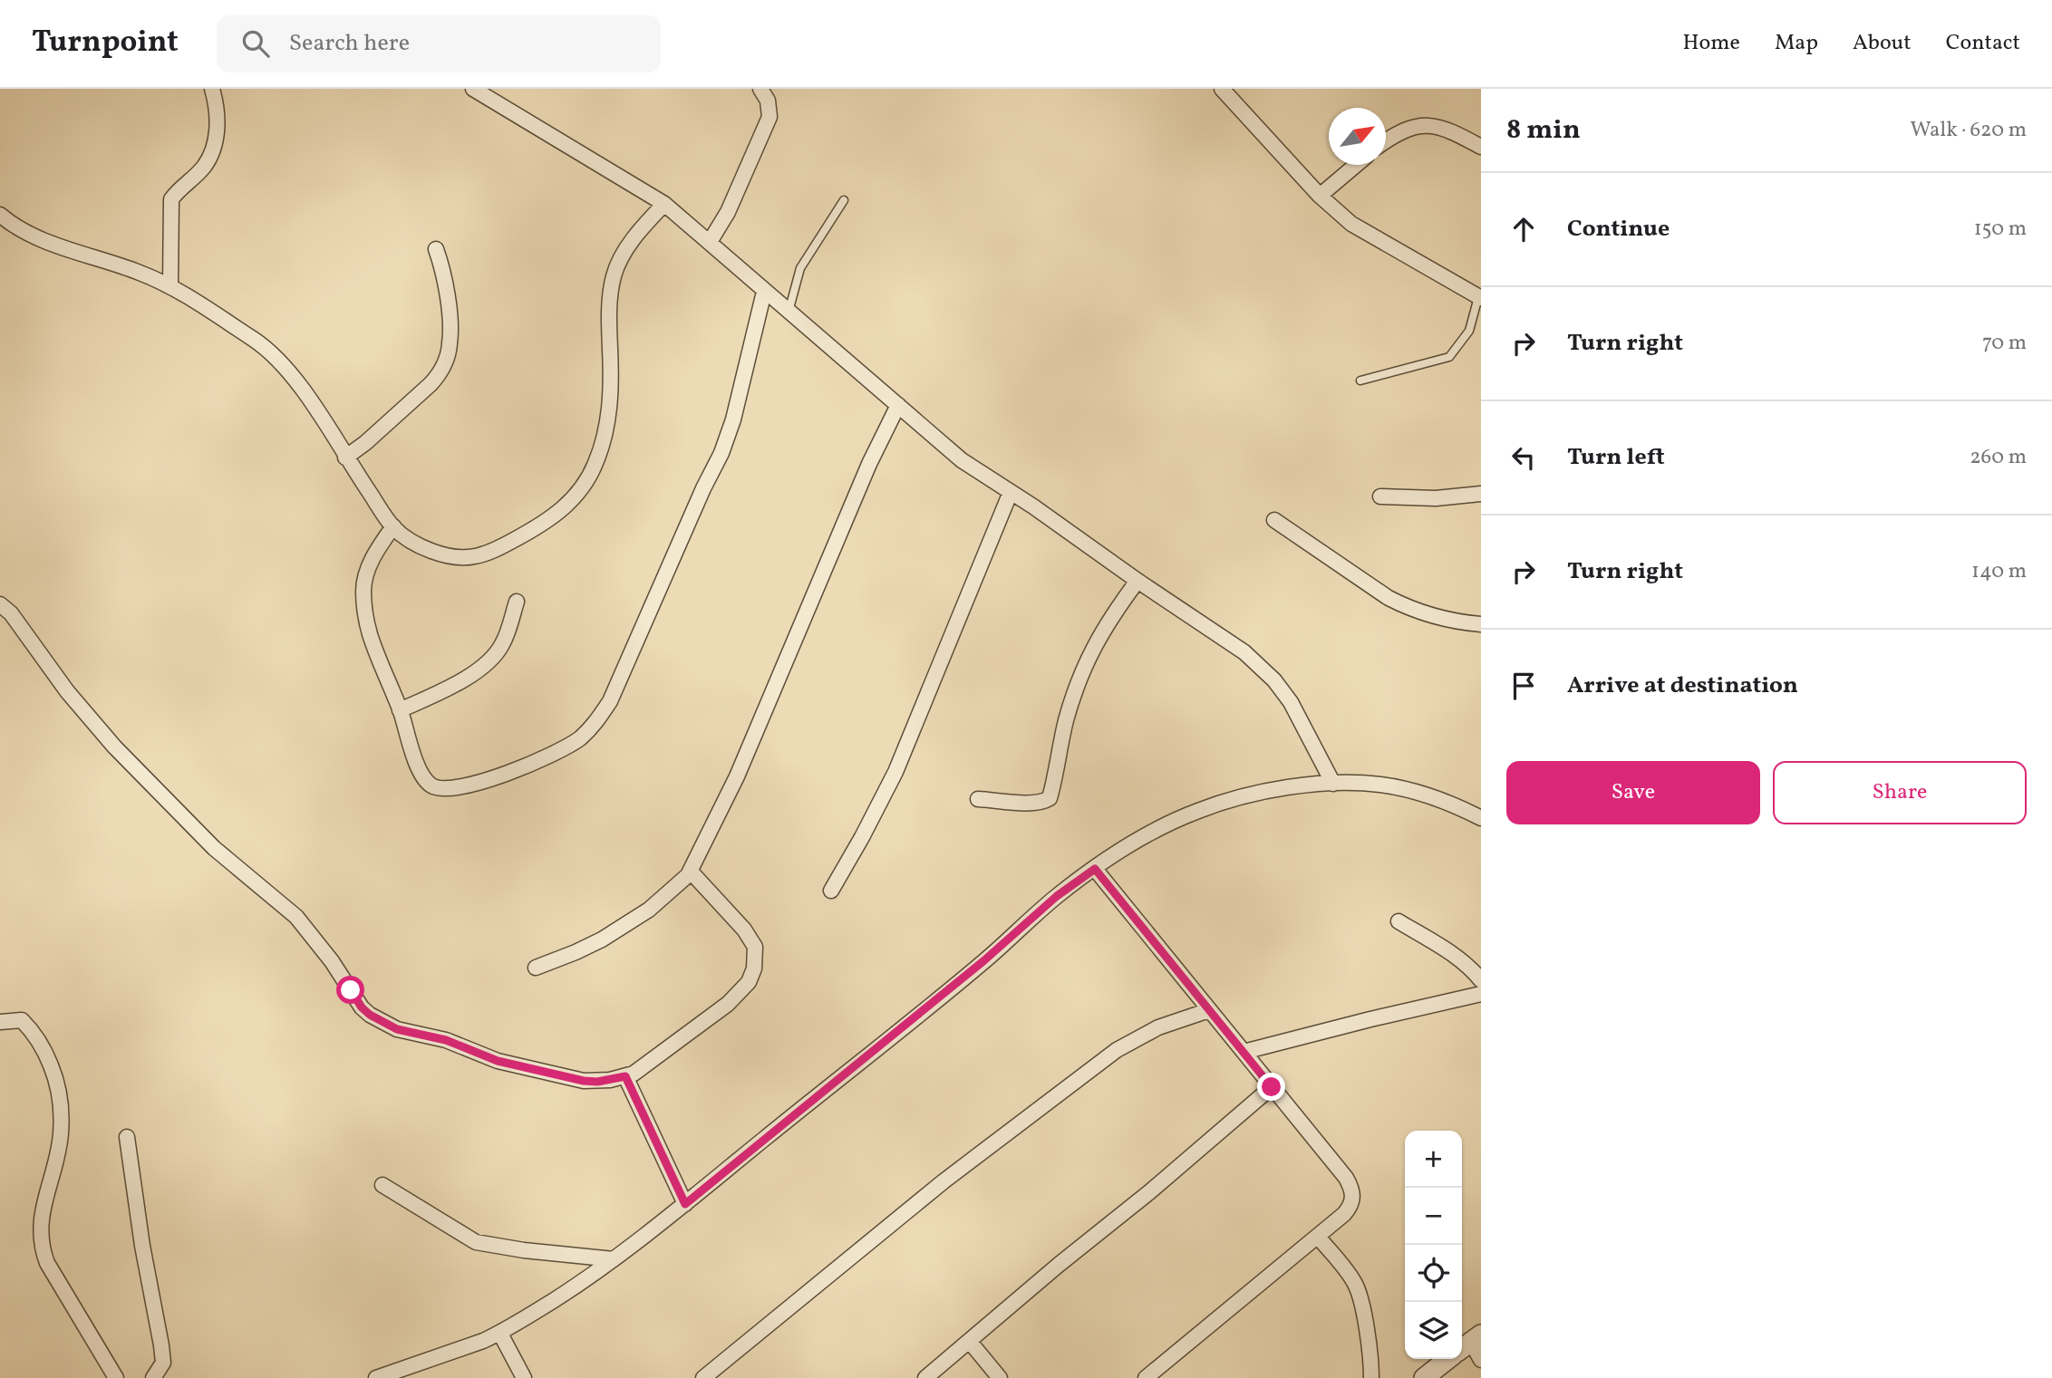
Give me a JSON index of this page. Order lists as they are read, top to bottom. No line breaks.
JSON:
{"north":"top right","page":{"header":"Turnpoint","search":"Search here","nav":["Home","Map","About","Contact"],"heading":["8 min","Walk · 620 m"],"list":[["Continue","150 m"],["Turn right","70 m"],["Turn left","260 m"],["Turn right","140 m"],"Arrive at destination"],"buttons":["Save","Share"],"map_buttons":["+","−"]}}
